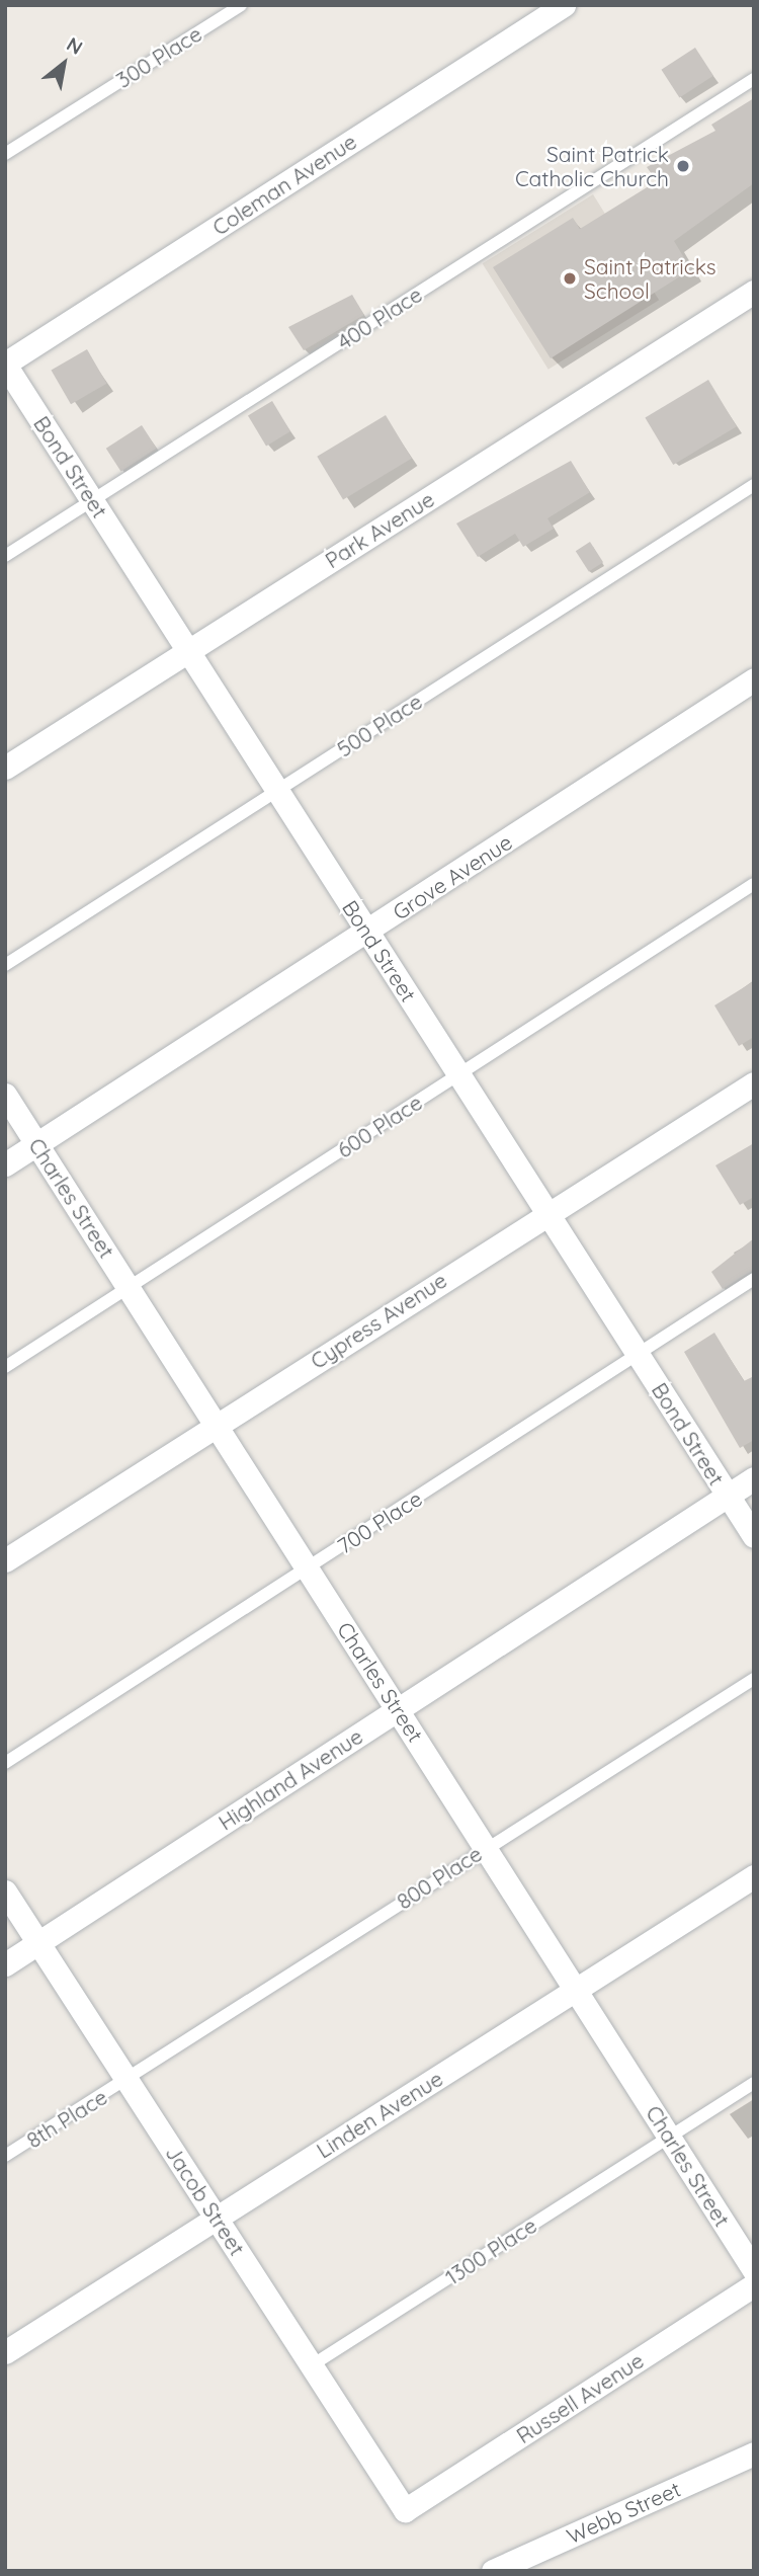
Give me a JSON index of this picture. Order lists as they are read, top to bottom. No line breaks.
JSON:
{"streets":{"street":["Coleman Avenue","Bond Street","Park Avenue","Grove Avenue","Charles Street","Cypress Avenue","Highland Avenue","Linden Avenue","Jacob Street","Russell Avenue","Webb Street"],"lane":["300 Place","400 Place","500 Place","600 Place","700 Place","800 Place","8th Place","1300 Place"]},"crossings":[["Coleman Avenue","Bond Street"],["400 Place","Bond Street"],["Bond Street","Park Avenue"],["Bond Street","500 Place"],["Bond Street","Grove Avenue"],["Bond Street","600 Place"],["Bond Street","Cypress Avenue"],["Bond Street","700 Place"],["Bond Street","Highland Avenue"],["Grove Avenue","Charles Street"],["600 Place","Charles Street"],["Charles Street","Cypress Avenue"],["Charles Street","700 Place"],["Charles Street","Highland Avenue"],["Charles Street","800 Place"],["Charles Street","Linden Avenue"],["Charles Street","1300 Place"],["Highland Avenue","Jacob Street"],["800 Place","8th Place"],["800 Place","Jacob Street"],["Linden Avenue","Jacob Street"],["8th Place","Jacob Street"],["Jacob Street","1300 Place"],["Jacob Street","Russell Avenue"]],"places":["Saint Patrick Catholic Church","Saint Patricks School"],"north":"top right"}
